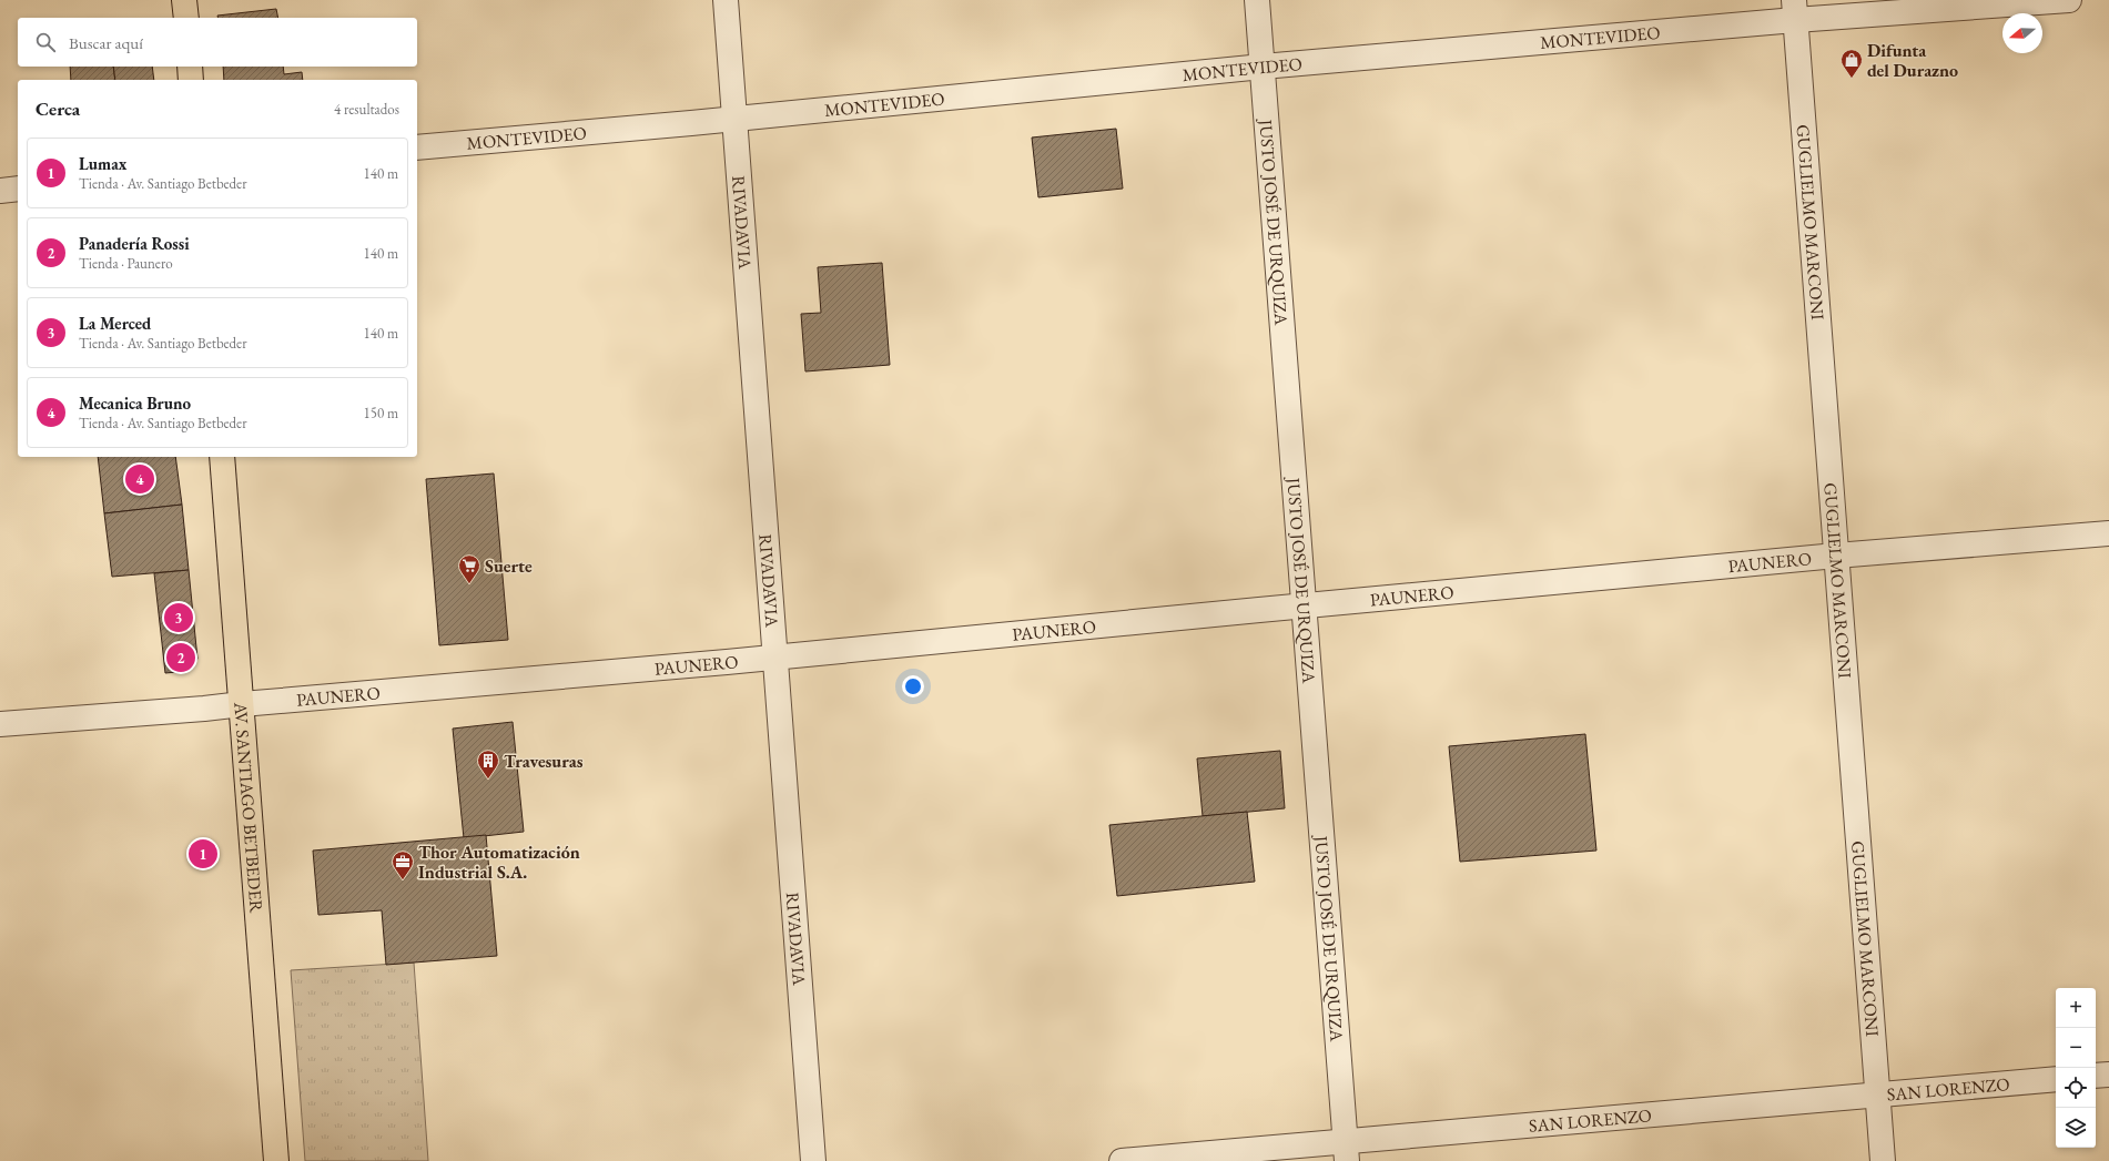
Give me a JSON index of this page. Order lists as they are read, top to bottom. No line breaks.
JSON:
{"streets":{"main road":["AV. SANTIAGO BETBEDER"],"street":["MONTEVIDEO","RIVADAVIA","JUSTO JOSÉ DE URQUIZA","GUGLIELMO MARCONI","PAUNERO","SAN LORENZO"]},"crossings":[["MONTEVIDEO","RIVADAVIA"],["MONTEVIDEO","JUSTO JOSÉ DE URQUIZA"],["MONTEVIDEO","GUGLIELMO MARCONI"],["RIVADAVIA","PAUNERO"],["JUSTO JOSÉ DE URQUIZA","PAUNERO"],["JUSTO JOSÉ DE URQUIZA","SAN LORENZO"],["GUGLIELMO MARCONI","PAUNERO"],["GUGLIELMO MARCONI","SAN LORENZO"],["PAUNERO","AV. SANTIAGO BETBEDER"]],"places":{"shop":["Difunta del Durazno"],"supermarket":["Suerte"],"building":["Travesuras"],"office":["Thor Automatización Industrial S.A."]},"north":"left","page":{"search":"Buscar aquí","heading":["Cerca","4 resultados"],"list":[{"mark":"1","name":"Lumax","note":"Tienda · Av. Santiago Betbeder","value":"140 m"},{"mark":"2","name":"Panadería Rossi","note":"Tienda · Paunero","value":"140 m"},{"mark":"3","name":"La Merced","note":"Tienda · Av. Santiago Betbeder","value":"140 m"},{"mark":"4","name":"Mecanica Bruno","note":"Tienda · Av. Santiago Betbeder","value":"150 m"}],"pins":["4","3","2","1"],"map_buttons":["+","−"]}}
